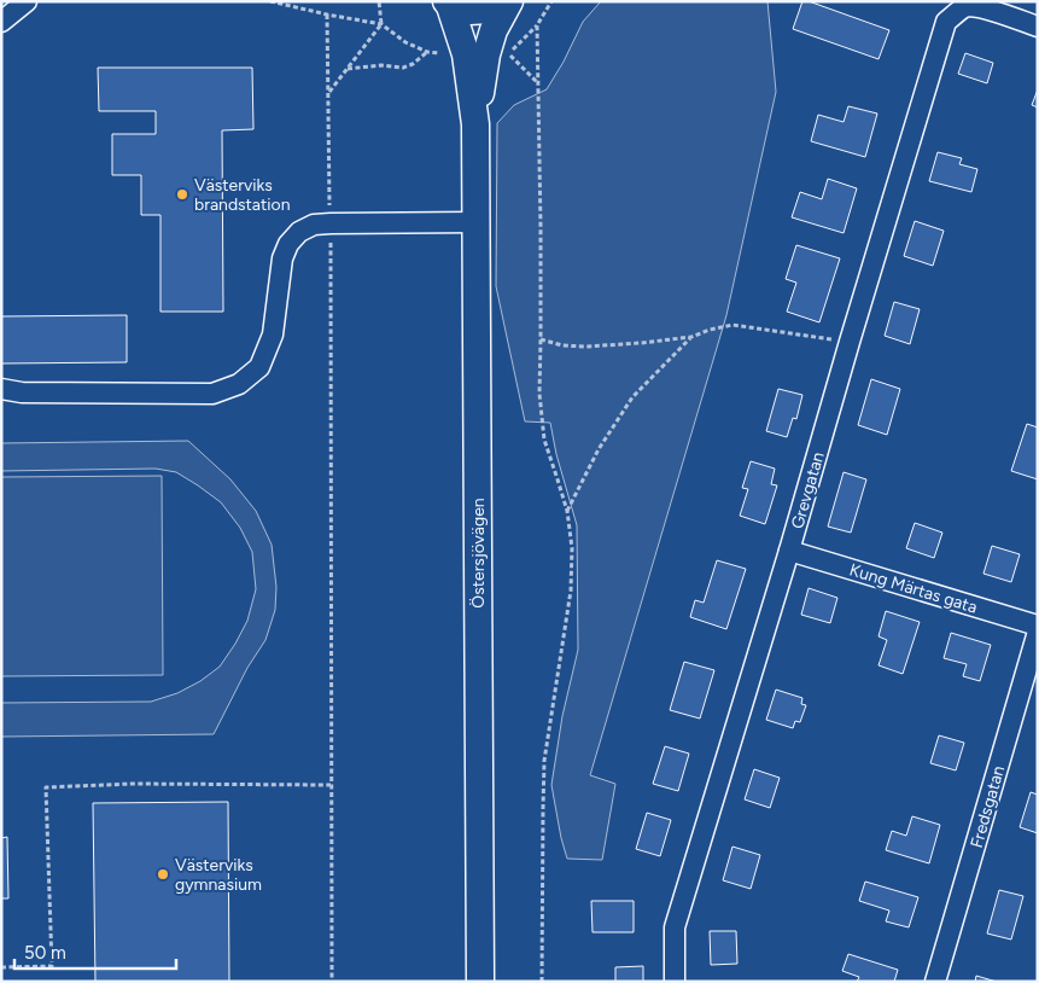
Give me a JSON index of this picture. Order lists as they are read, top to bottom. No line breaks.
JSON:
{"streets":{"main road":["Östersjövägen"],"street":["Grevgatan","Kung Märtas gata","Fredsgatan"]},"crossings":[["Grevgatan","Kung Märtas gata"]],"places":["Västerviks brandstation","Västerviks gymnasium"],"scale_bar":"50 m"}
